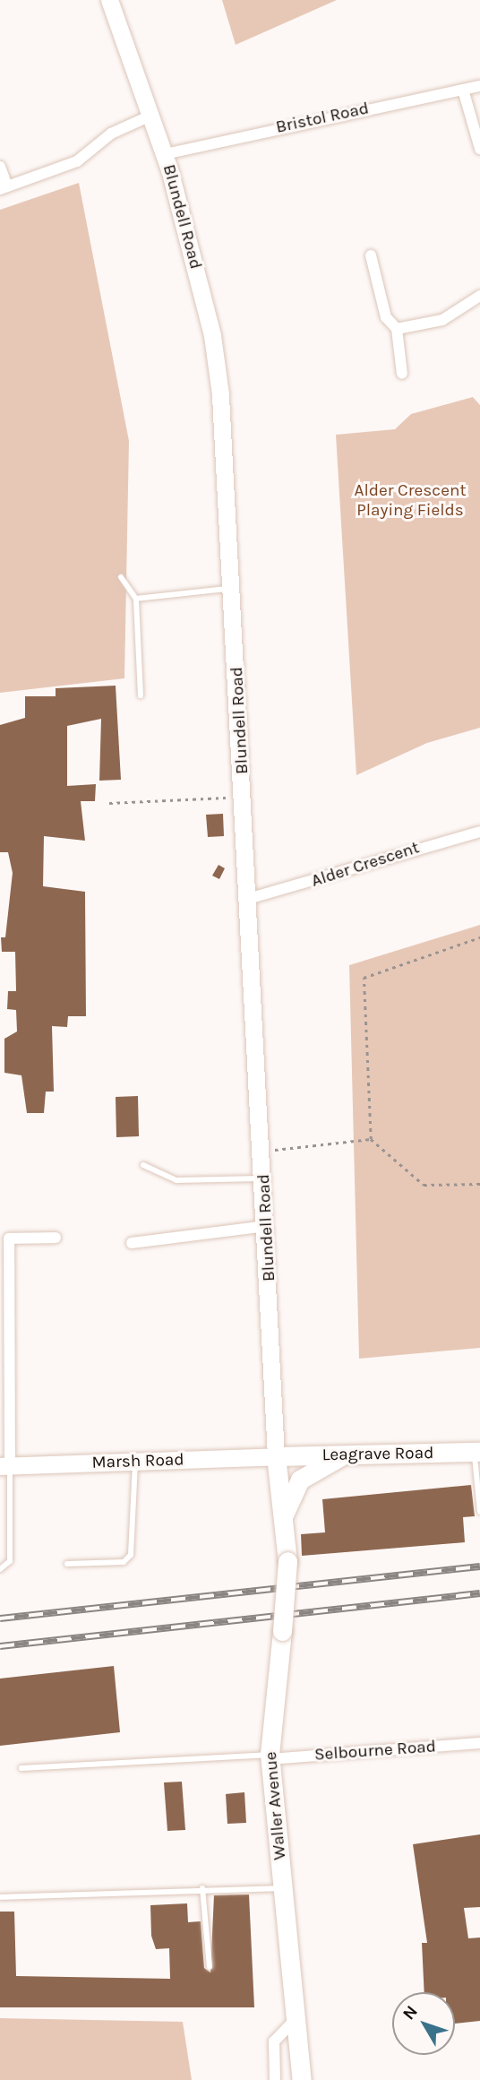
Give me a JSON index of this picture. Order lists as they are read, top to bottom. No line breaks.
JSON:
{"streets":{"main road":["Leagrave Road","Waller Avenue"],"street":["Bristol Road","Blundell Road","Alder Crescent","Marsh Road","Selbourne Road"]},"crossings":[["Bristol Road","Blundell Road"],["Blundell Road","Alder Crescent"],["Blundell Road","Leagrave Road"],["Blundell Road","Marsh Road"],["Blundell Road","Waller Avenue"],["Leagrave Road","Marsh Road"],["Leagrave Road","Waller Avenue"],["Marsh Road","Waller Avenue"],["Selbourne Road","Waller Avenue"]],"parks":["Alder Crescent Playing Fields"],"north":"top left"}
